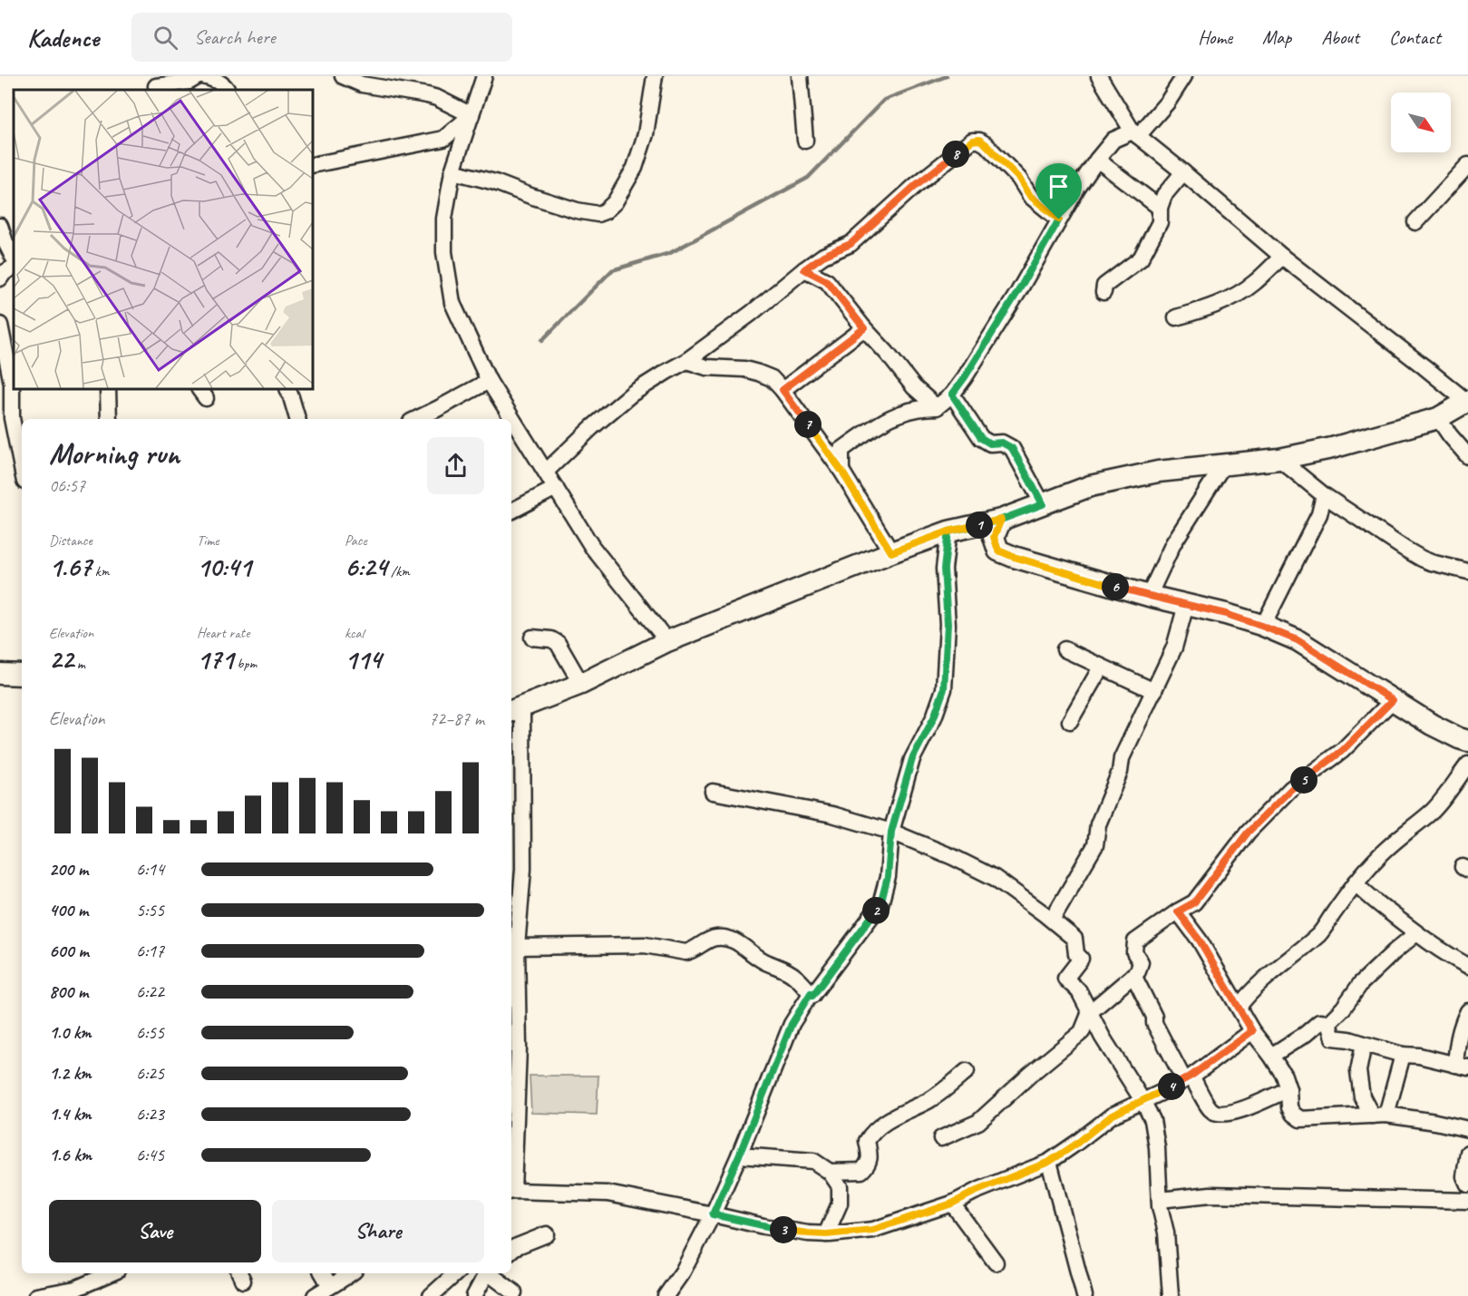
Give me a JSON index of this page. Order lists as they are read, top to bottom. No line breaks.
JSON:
{"north":"bottom right","page":{"header":"Kadence","search":"Search here","nav":["Home","Map","About","Contact"],"pins":["8","7","1","6","5","2","4","3"],"heading":["Morning run","06:57"],"stats":[["Distance","1.67 km"],["Time","10:41"],["Pace","6:24 /km"],["Elevation","22 m"],["Heart rate","171 bpm"],["kcal","114"]],"chart":["Elevation","72–87 m"],"list":[{"name":"200 m","note":"6:14"},{"name":"400 m","note":"5:55"},{"name":"600 m","note":"6:17"},{"name":"800 m","note":"6:22"},{"name":"1.0 km","note":"6:55"},{"name":"1.2 km","note":"6:25"},{"name":"1.4 km","note":"6:23"},{"name":"1.6 km","note":"6:45"}],"buttons":["Save","Share"]}}
